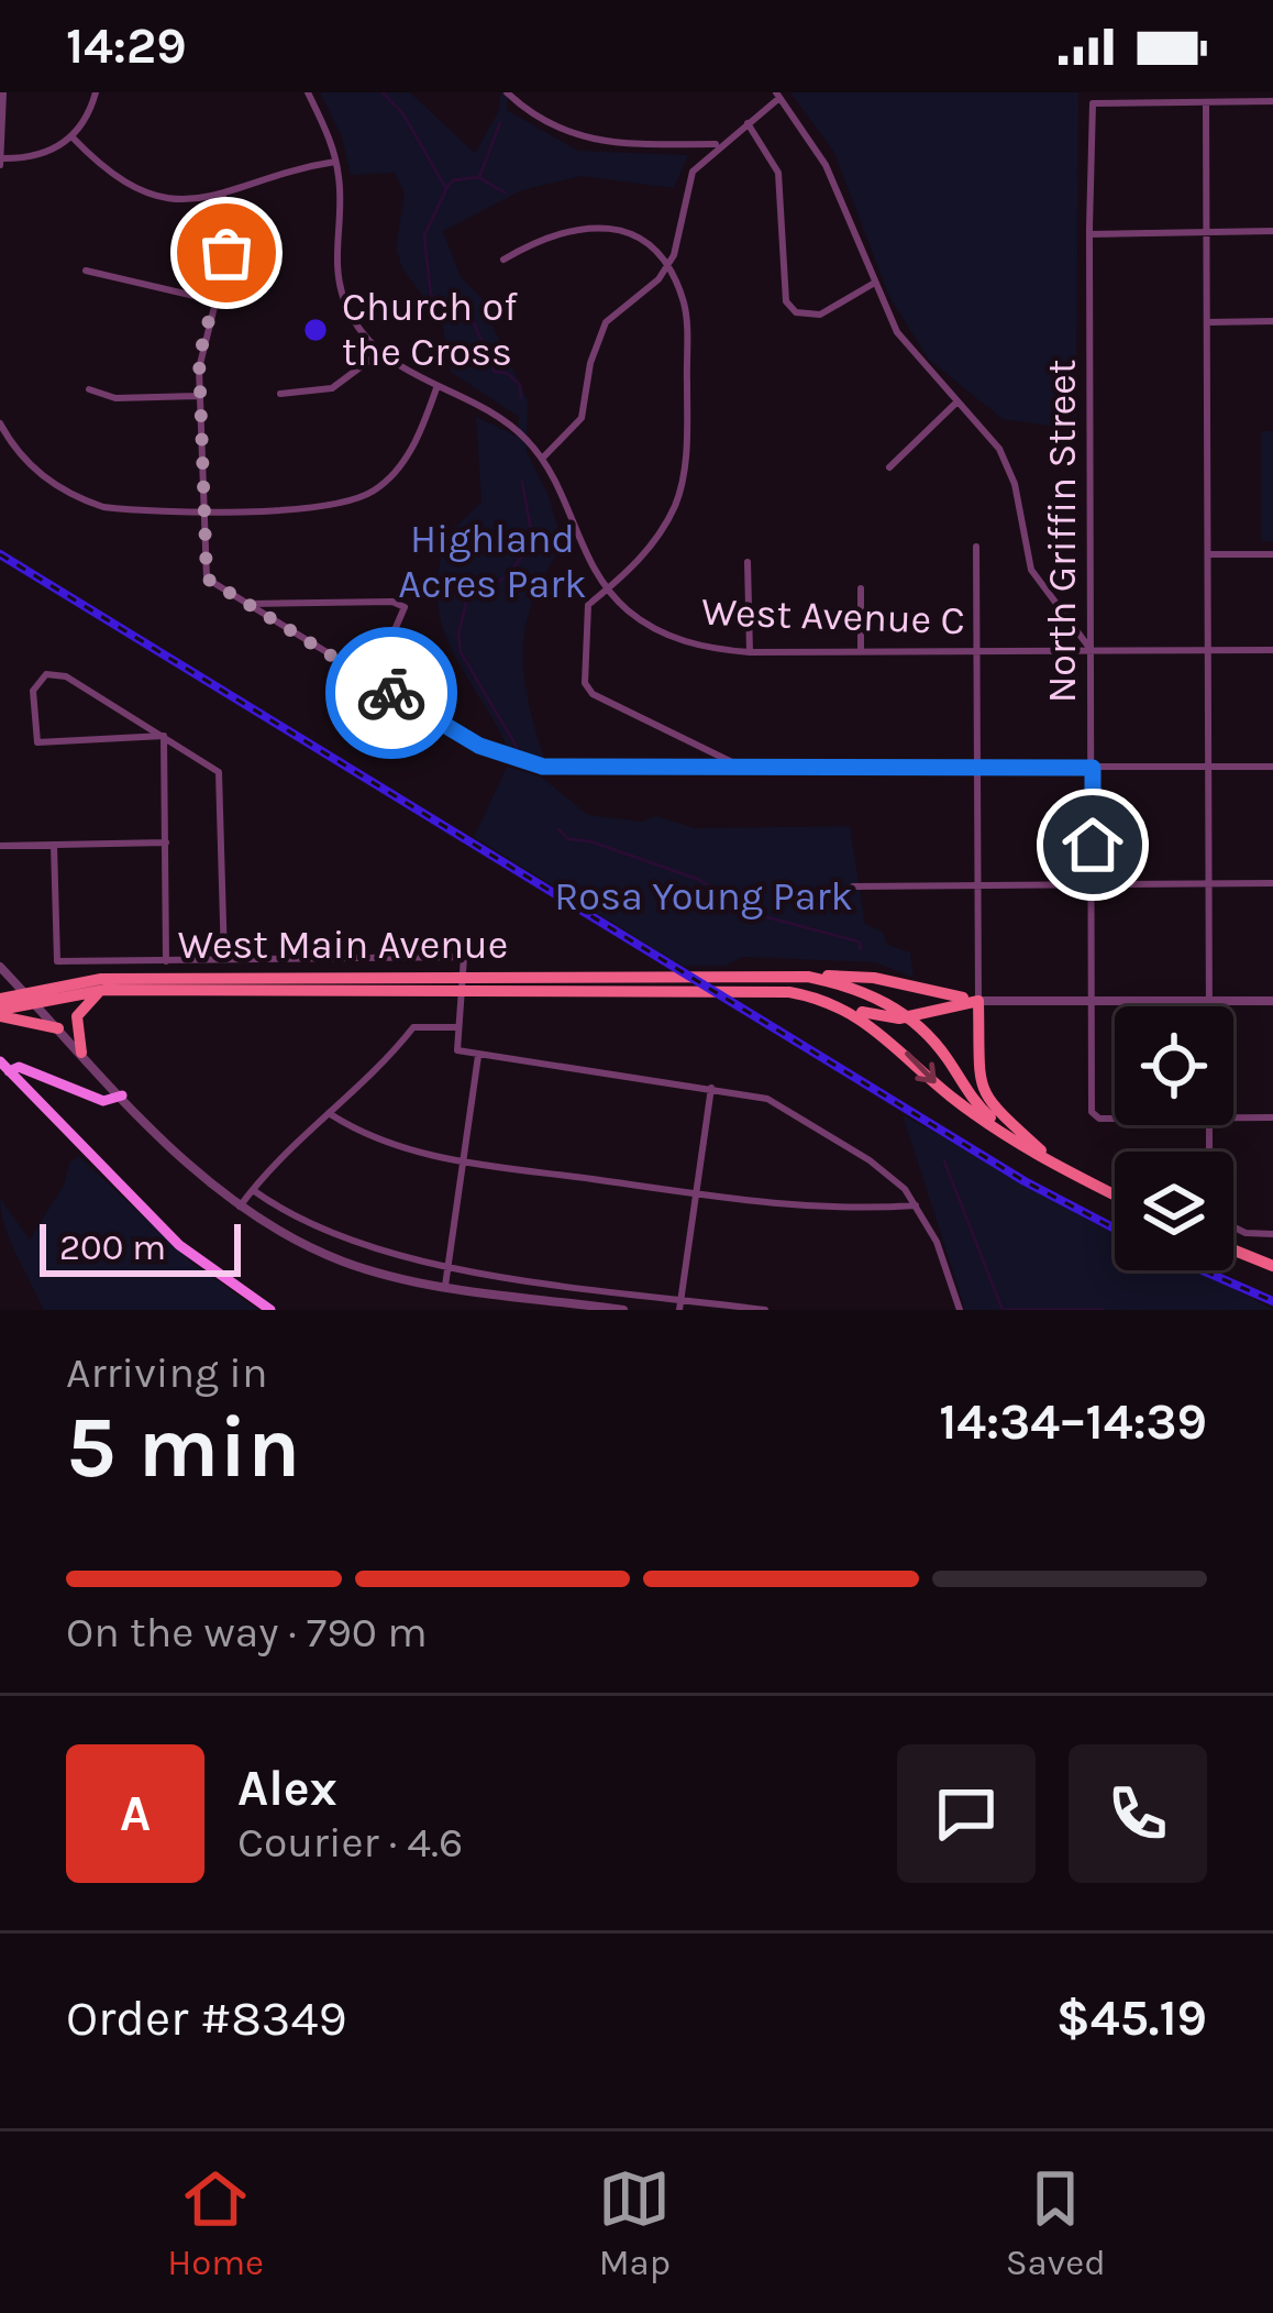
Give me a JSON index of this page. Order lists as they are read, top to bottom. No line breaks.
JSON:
{"streets":{"main road":["West Main Avenue"],"street":["North Griffin Street","West Avenue C"]},"crossings":[["North Griffin Street","West Avenue C"]],"parks":["Highland Acres Park","Rosa Young Park"],"places":["Church of the Cross"],"scale_bar":"200 m","page":{"status":"14:29","scale":"200 m","heading":["5 min","Arriving in","14:34–14:39"],"panel":["Alex","Courier · 4.6","Order #8349","$45.19"],"bar":"On the way · 790 m","round":"A","tabs":["Home","Map","Saved"]}}
